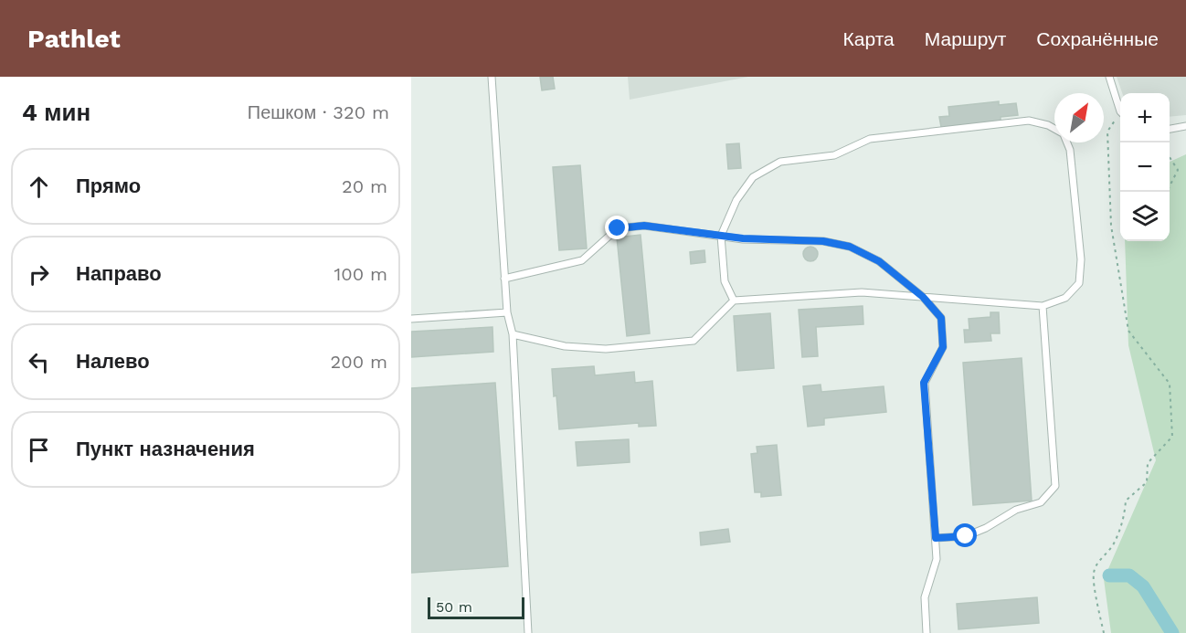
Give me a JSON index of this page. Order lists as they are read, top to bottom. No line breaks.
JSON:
{"scale_bar":"50 m","north":"top right","page":{"header":"Pathlet","nav":["Карта","Маршрут","Сохранённые"],"heading":["4 мин","Пешком · 320 m"],"map_buttons":["+","−"],"list":[["Прямо","20 m"],["Направо","100 m"],["Налево","200 m"],"Пункт назначения"],"scale":"50 m"}}
